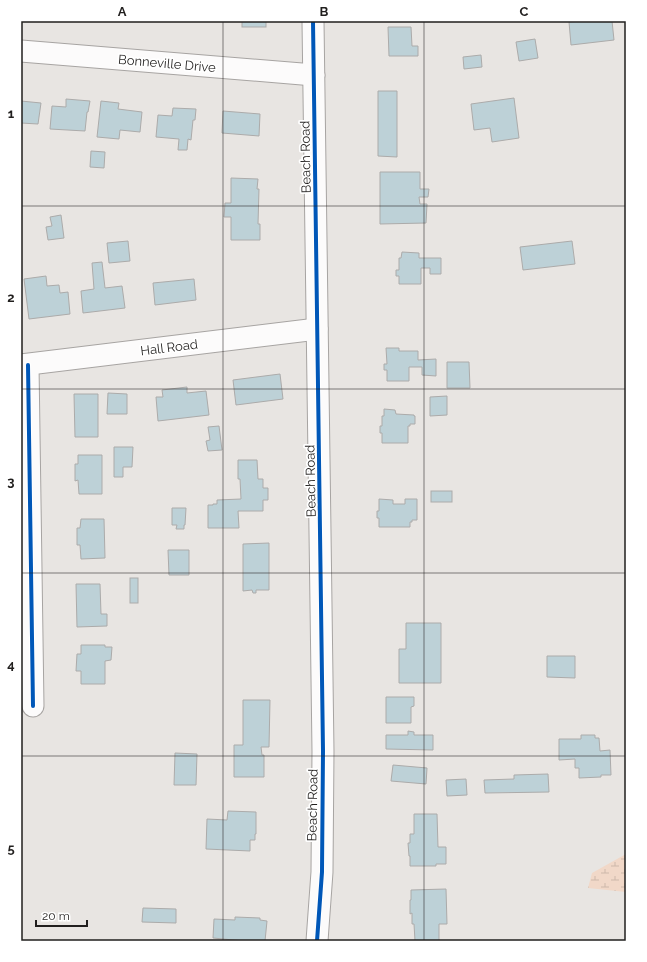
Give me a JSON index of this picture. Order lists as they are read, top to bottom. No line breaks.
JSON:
{"streets":{"street":["Bonneville Drive","Beach Road","Hall Road"]},"crossings":[["Bonneville Drive","Beach Road"],["Beach Road","Hall Road"]],"scale_bar":"20 m","grid":{"columns":["A","B","C"],"rows":["1","2","3","4","5"]}}
